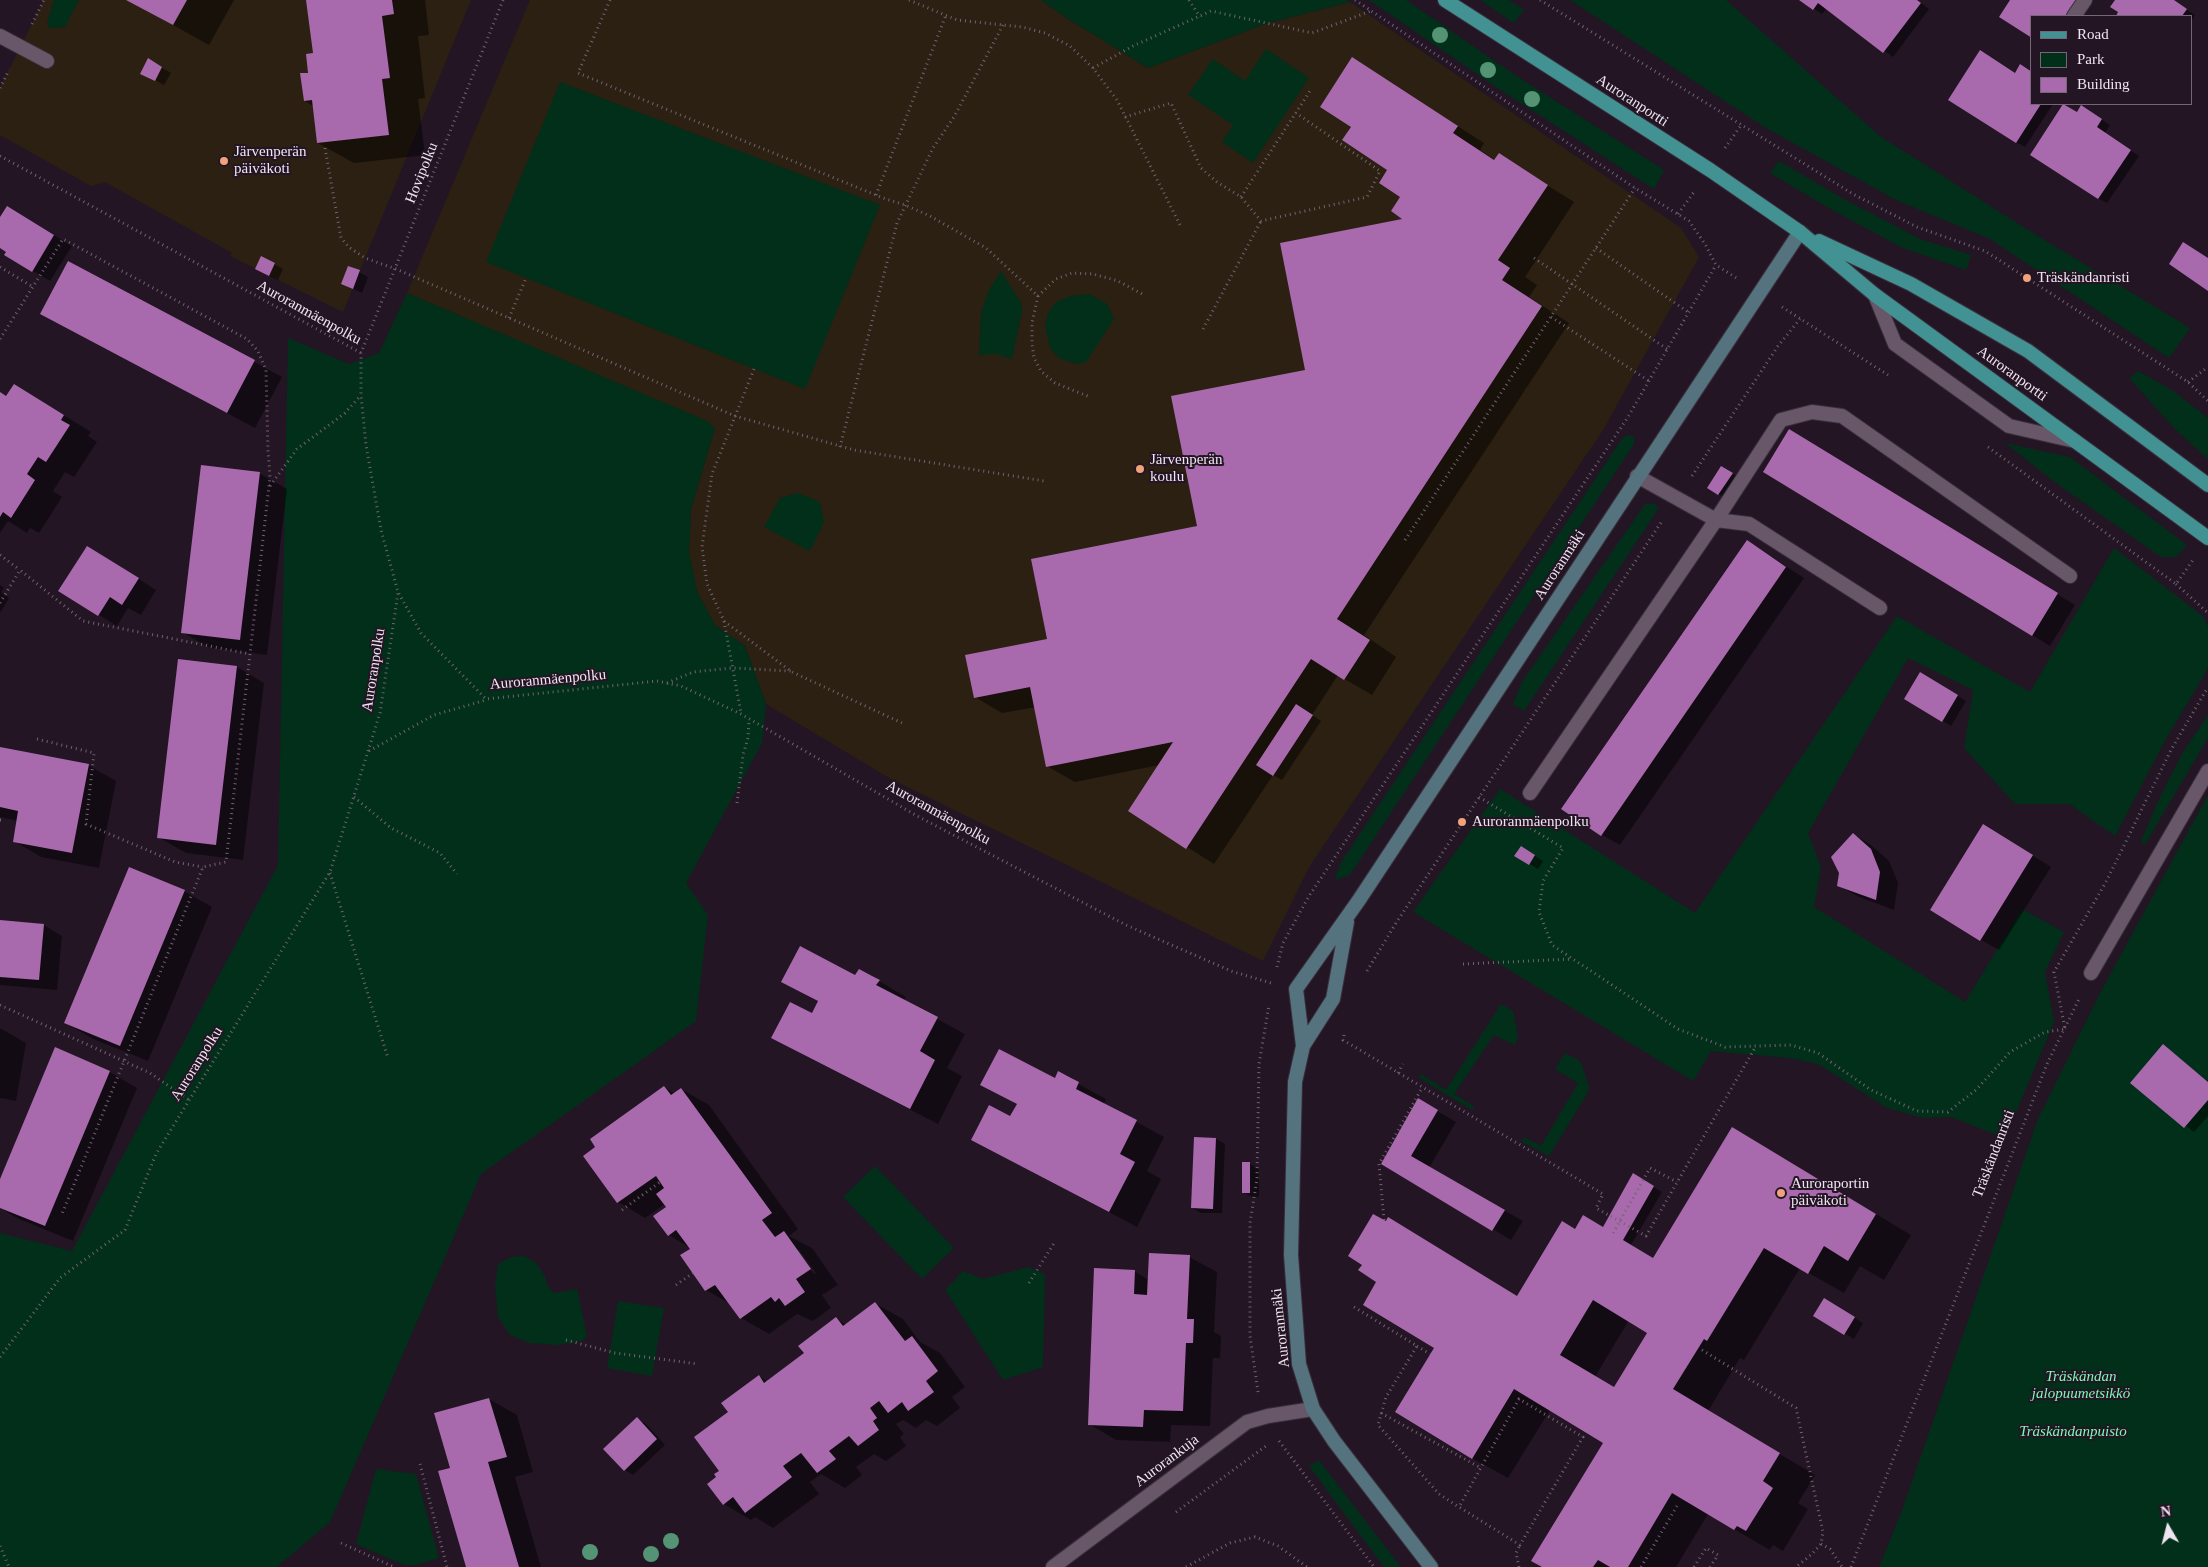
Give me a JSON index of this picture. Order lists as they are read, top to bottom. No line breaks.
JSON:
{"streets":{"main road":["Auroranportti","Auroranmäki"],"street":["Aurorankuja"],"path":["Hovipolku","Auroranmäenpolku","Auroranpolku","Träskändanristi"]},"crossings":[["Auroranportti","Auroranmäki"],["Hovipolku","Auroranmäenpolku"],["Auroranmäenpolku","Auroranpolku"],["Auroranmäki","Aurorankuja"]],"parks":["Träskändan jalopuumetsikkö","Träskändanpuisto"],"places":["Järvenperän päiväkoti","Träskändanristi","Järvenperän koulu","Auroranmäenpolku","Auroraportin päiväkoti"],"legend":["Road","Park","Building"],"north":"top"}
